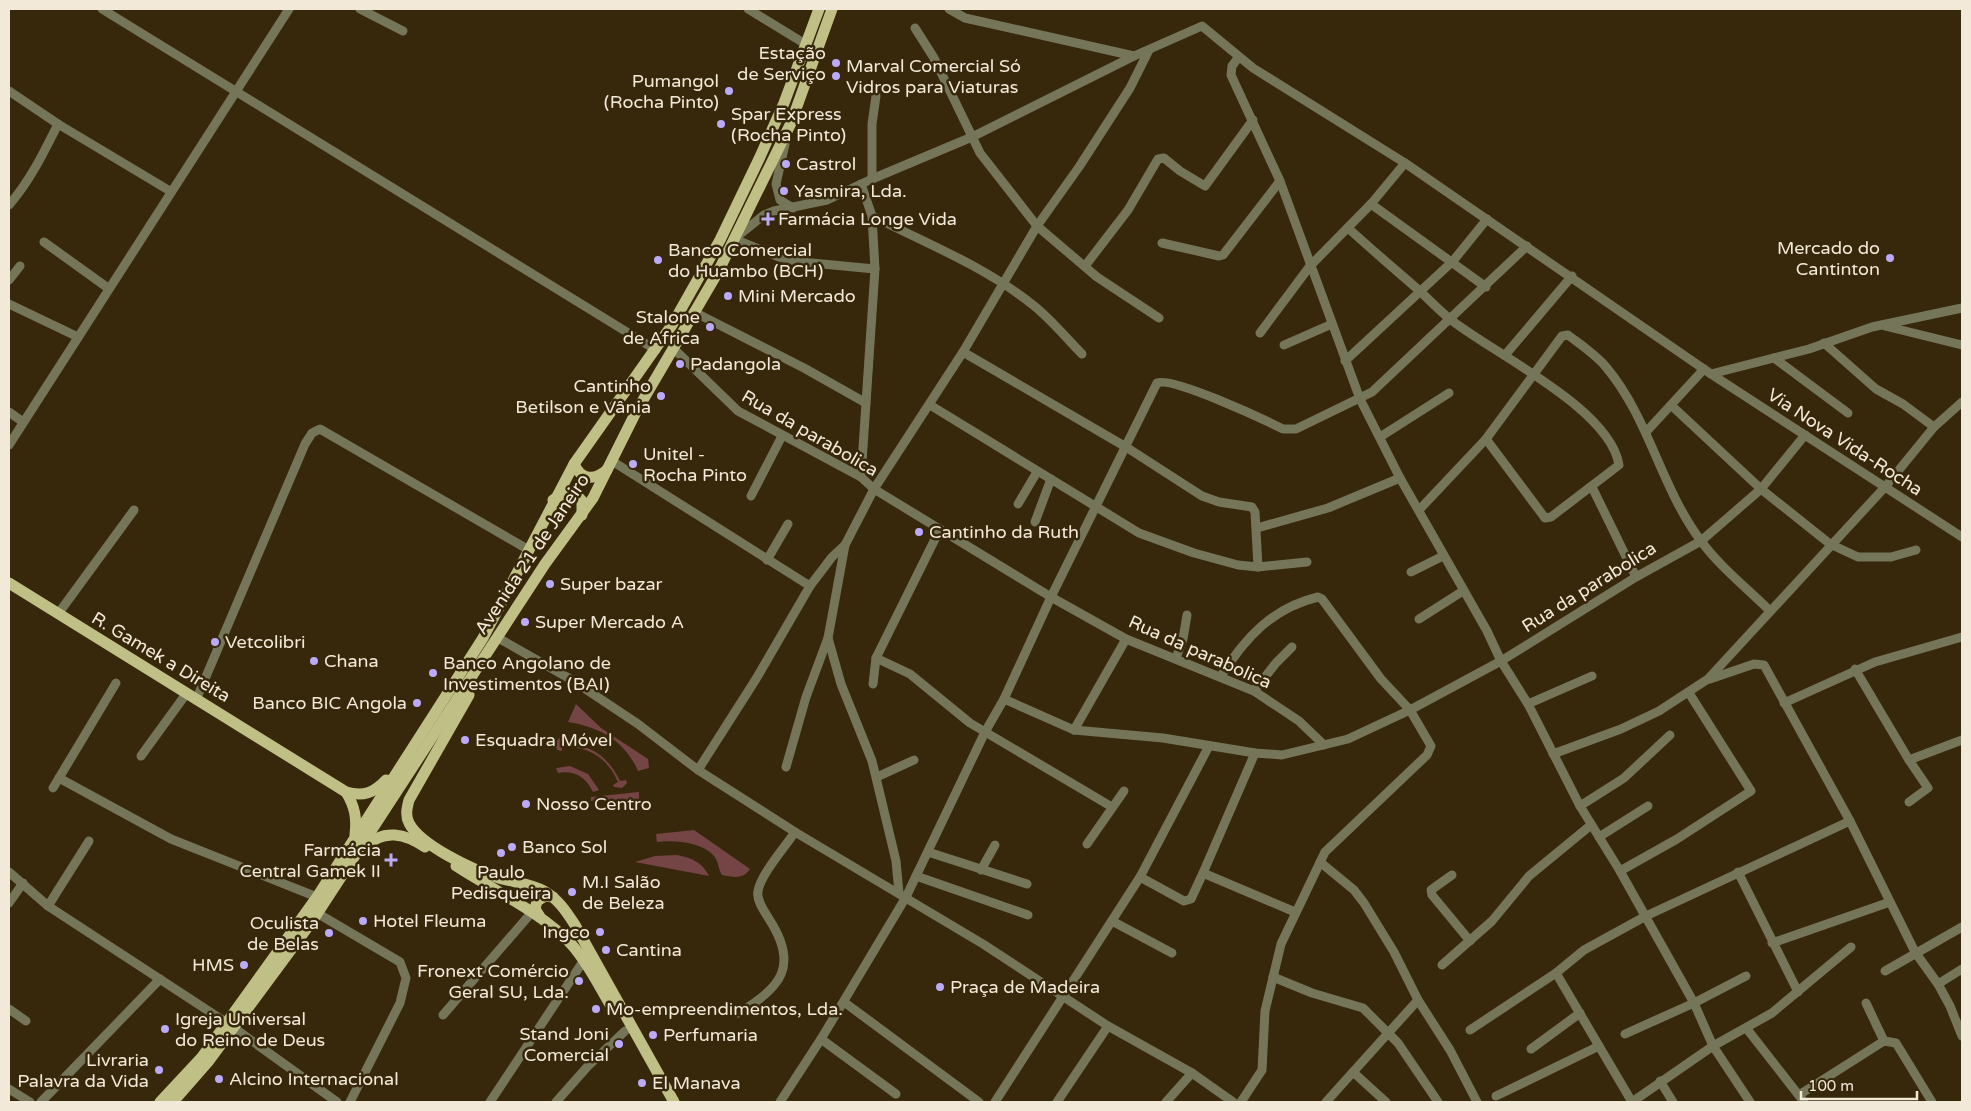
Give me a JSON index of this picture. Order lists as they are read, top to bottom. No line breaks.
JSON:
{"streets":{"main road":["Avenida 21 de Janeiro","R. Gamek a Direita"],"street":["Rua da parabolica","Via Nova Vida-Rocha"]},"crossings":[["Rua da parabolica","Via Nova Vida-Rocha"],["Rua da parabolica","Avenida 21 de Janeiro"]],"places":{"other":["Estação de Serviço","Marval Comercial Só Vidros para Viaturas","Pumangol (Rocha Pinto)","Spar Express (Rocha Pinto)","Castrol","Yasmira, Lda.","Mercado do Cantinton","Banco Comercial do Huambo (BCH)","Mini Mercado","Stalone de Africa","Padangola","Cantinho Betilson e Vânia","Unitel - Rocha Pinto","Cantinho da Ruth","Super bazar","Super Mercado A","Vetcolibri","Chana","Banco Angolano de Investimentos (BAI)","Banco BIC Angola","Esquadra Móvel","Nosso Centro","Banco Sol","Paulo Pedisqueira","M.I Salão de Beleza","Hotel Fleuma","Ingco","Oculista de Belas","Cantina","HMS","Fronext Comércio Geral SU, Lda.","Praça de Madeira","Mo-empreendimentos, Lda.","Igreja Universal do Reino de Deus","Perfumaria","Stand Joni Comercial","Livraria Palavra da Vida","Alcino Internacional","El Manava"],"health":["Farmácia Longe Vida","Farmácia Central Gamek II"]},"scale_bar":"100 m"}
